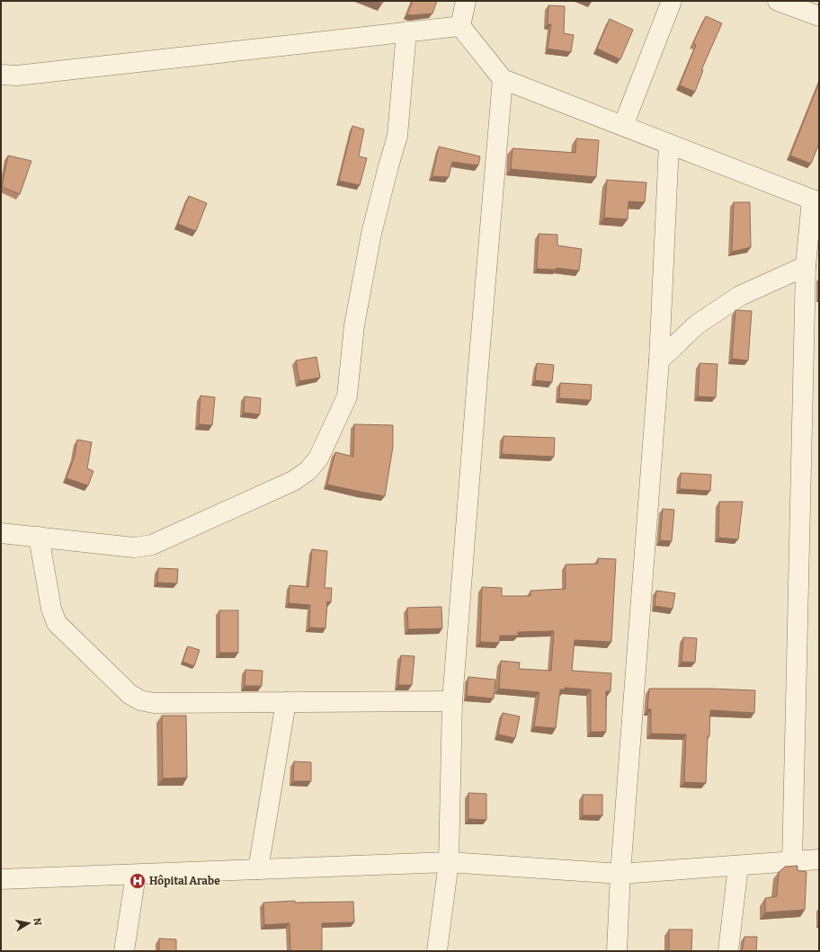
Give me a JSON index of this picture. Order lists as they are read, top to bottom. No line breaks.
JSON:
{"places":{"hospital":["Hôpital Arabe"]},"north":"right"}
